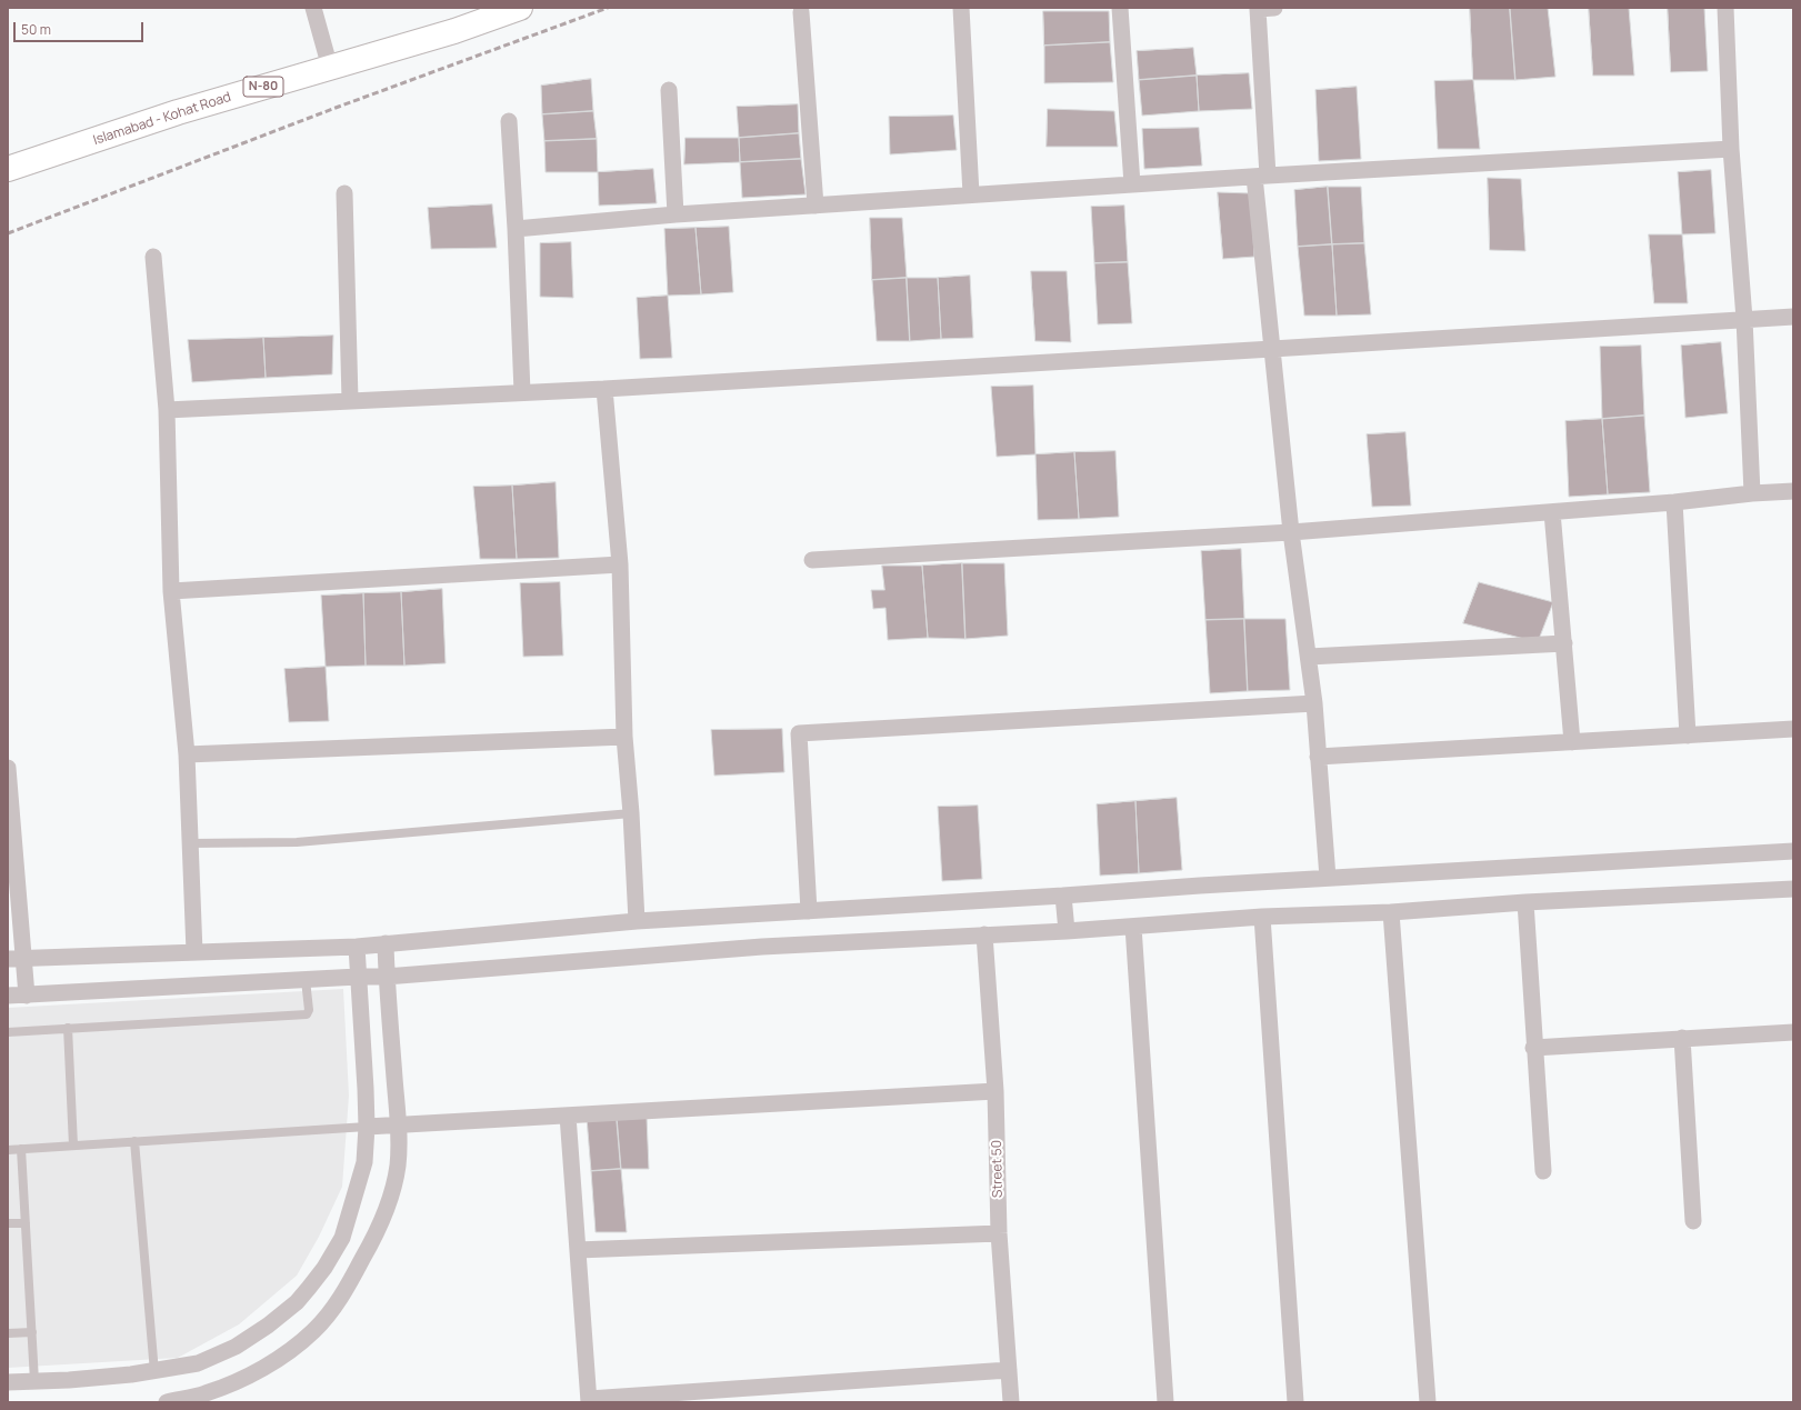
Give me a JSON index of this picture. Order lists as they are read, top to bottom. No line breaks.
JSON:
{"streets":{"highway":["N-80","Islamabad - Kohat Road"],"street":["Street 50"]},"scale_bar":"50 m"}
